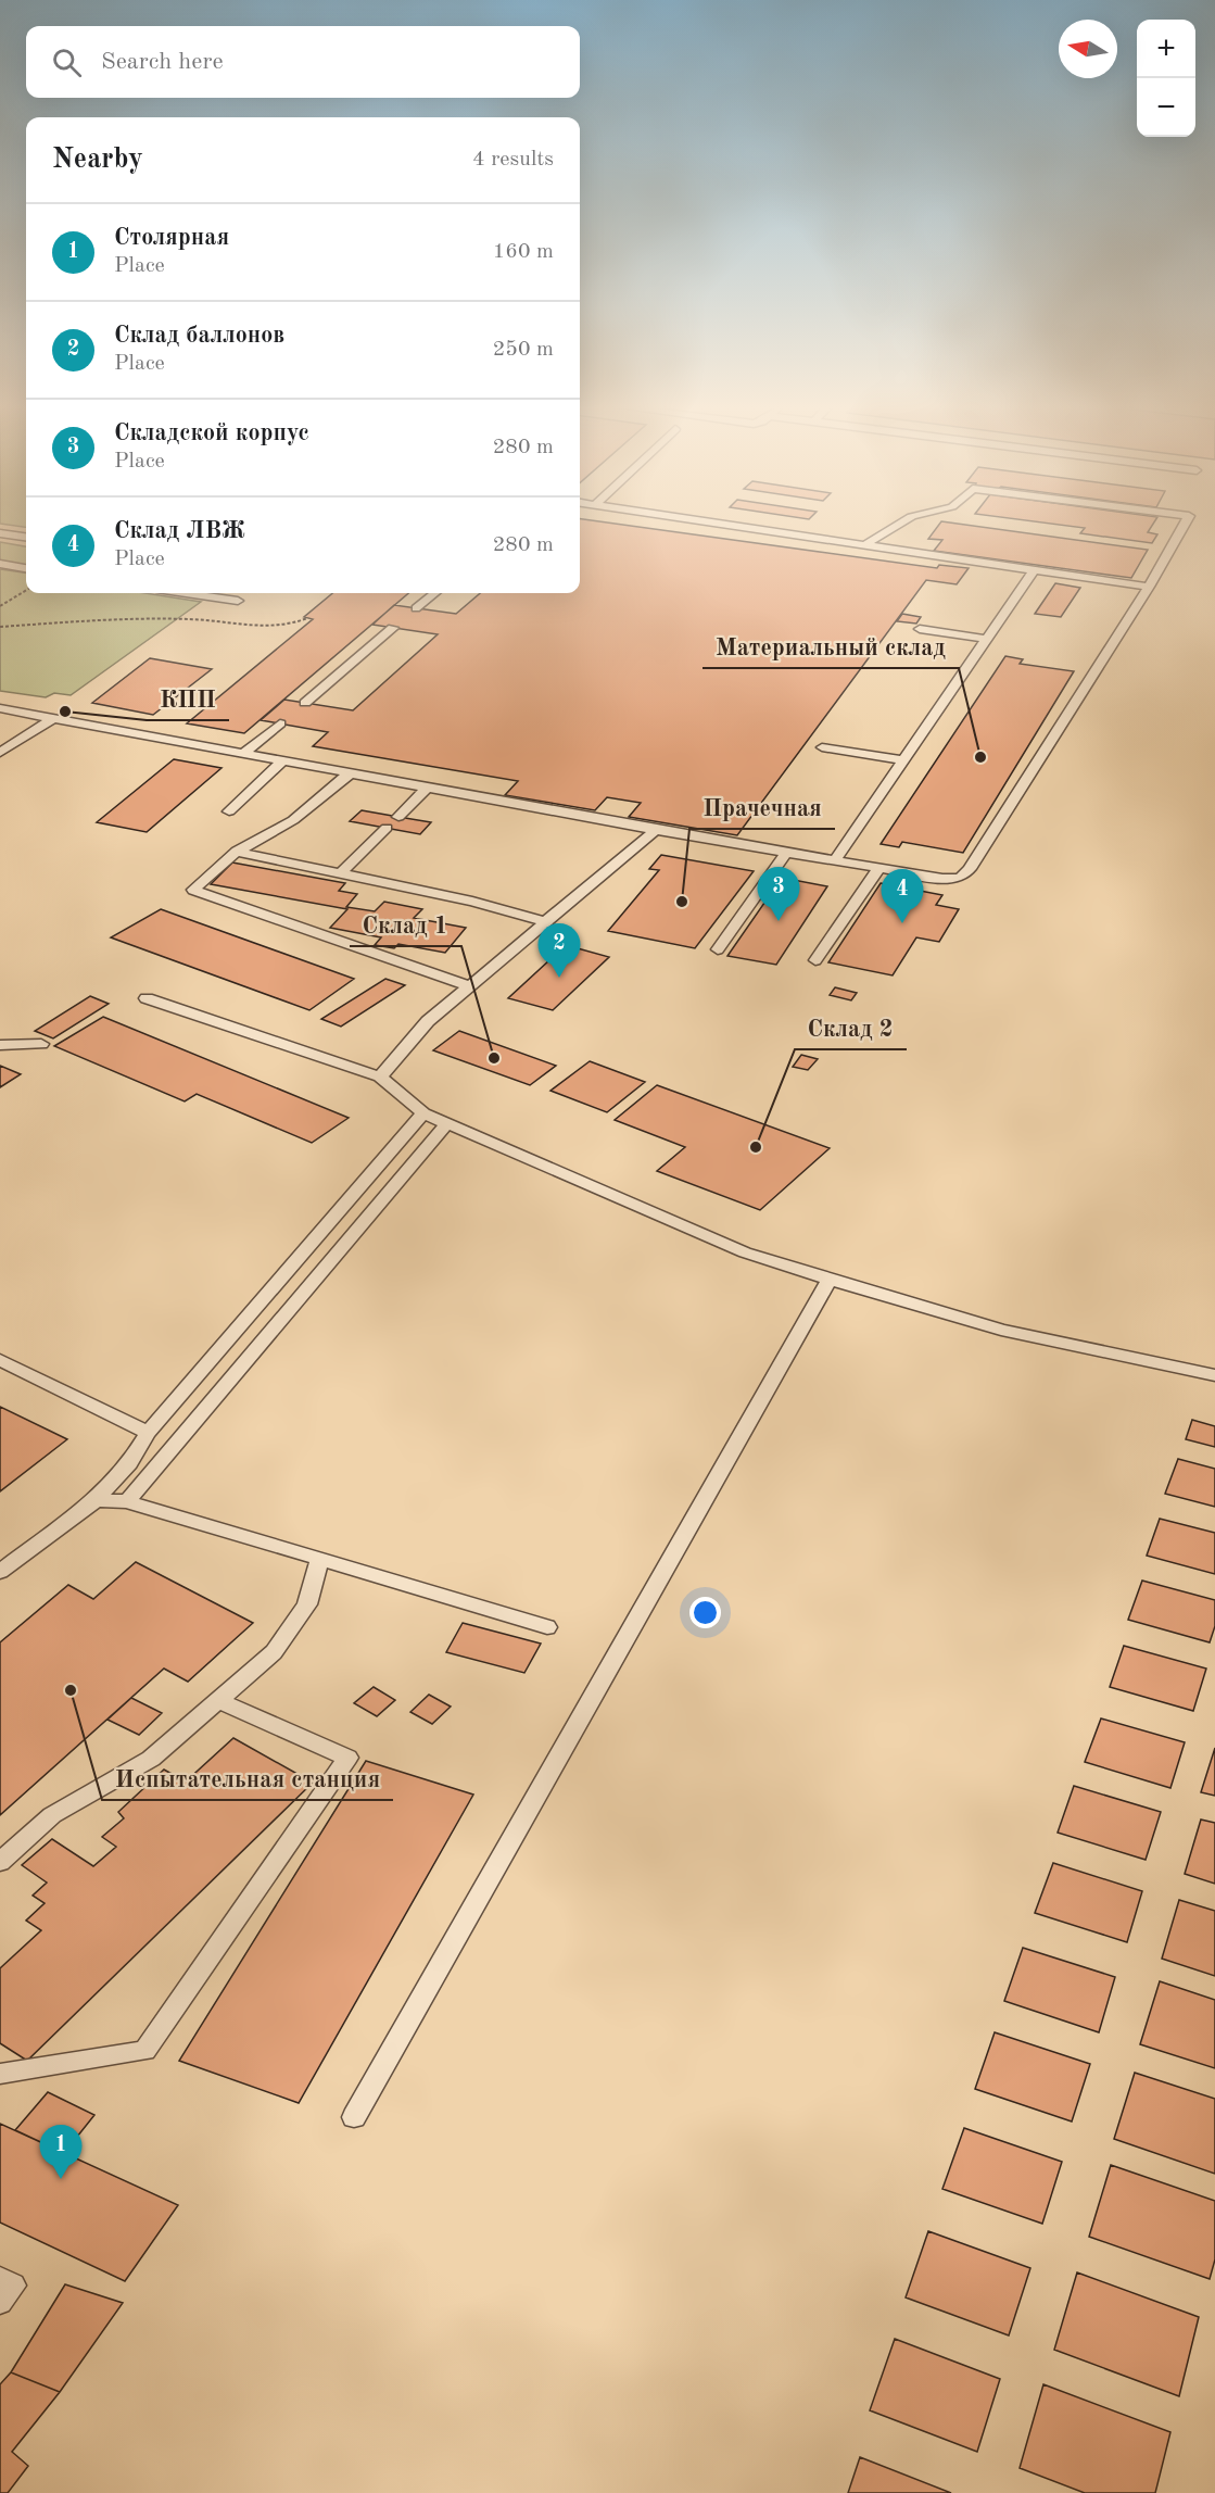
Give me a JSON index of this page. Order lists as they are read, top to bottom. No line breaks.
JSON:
{"places":["КПП","Материальный склад","Прачечная","Склад 1","Склад 2","Испытательная станция"],"north":"left","page":{"map_buttons":["+","−"],"search":"Search here","heading":["Nearby","4 results"],"list":[{"mark":"1","name":"Столярная","note":"Place","value":"160 m"},{"mark":"2","name":"Склад баллонов","note":"Place","value":"250 m"},{"mark":"3","name":"Складской корпус","note":"Place","value":"280 m"},{"mark":"4","name":"Склад ЛВЖ","note":"Place","value":"280 m"}],"pins":["3","4","2","1"]}}
